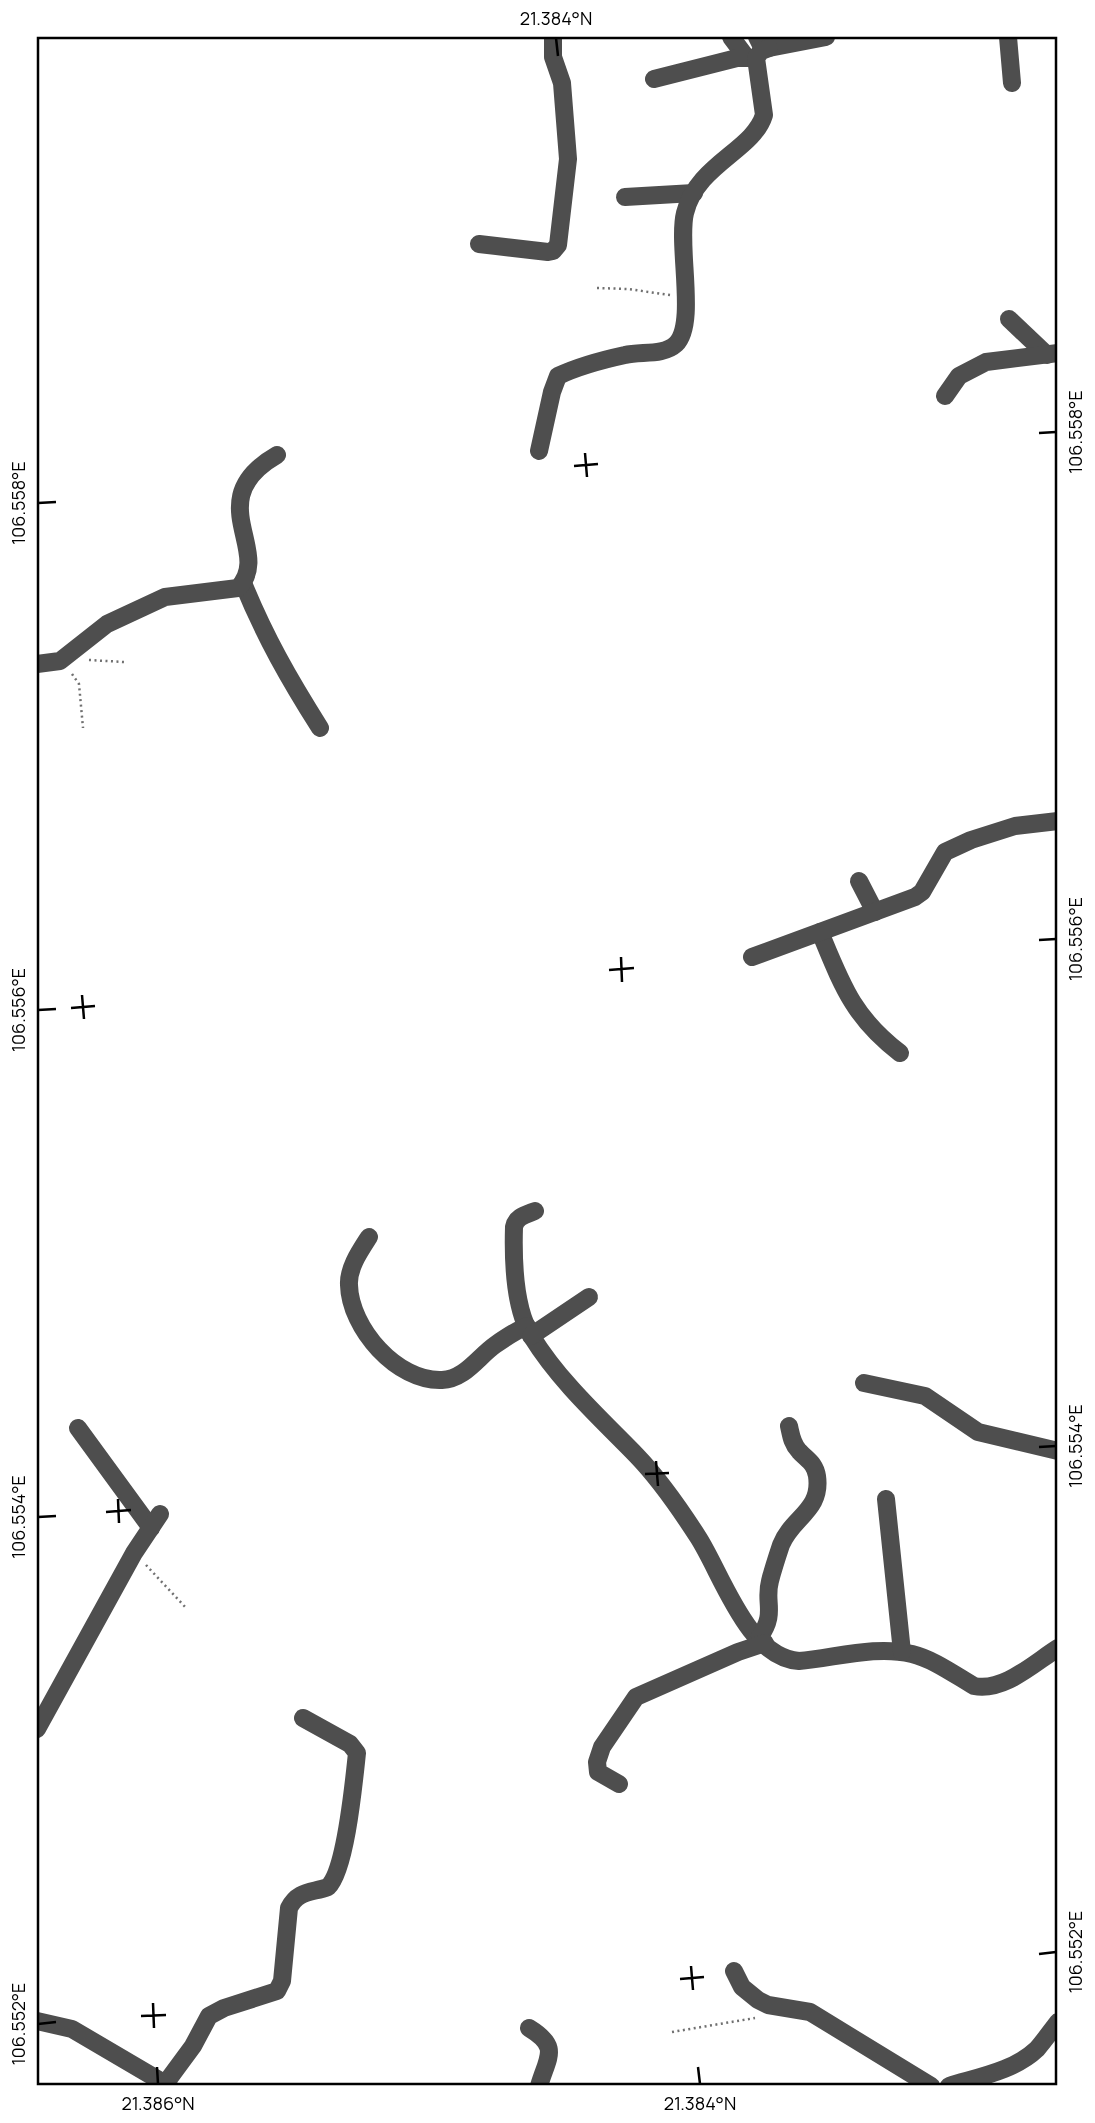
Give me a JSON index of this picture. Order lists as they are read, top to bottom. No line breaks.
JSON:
{"coordinates":["21.384°N","106.558°E","106.556°E","106.554°E","106.552°E","21.386°N"]}
